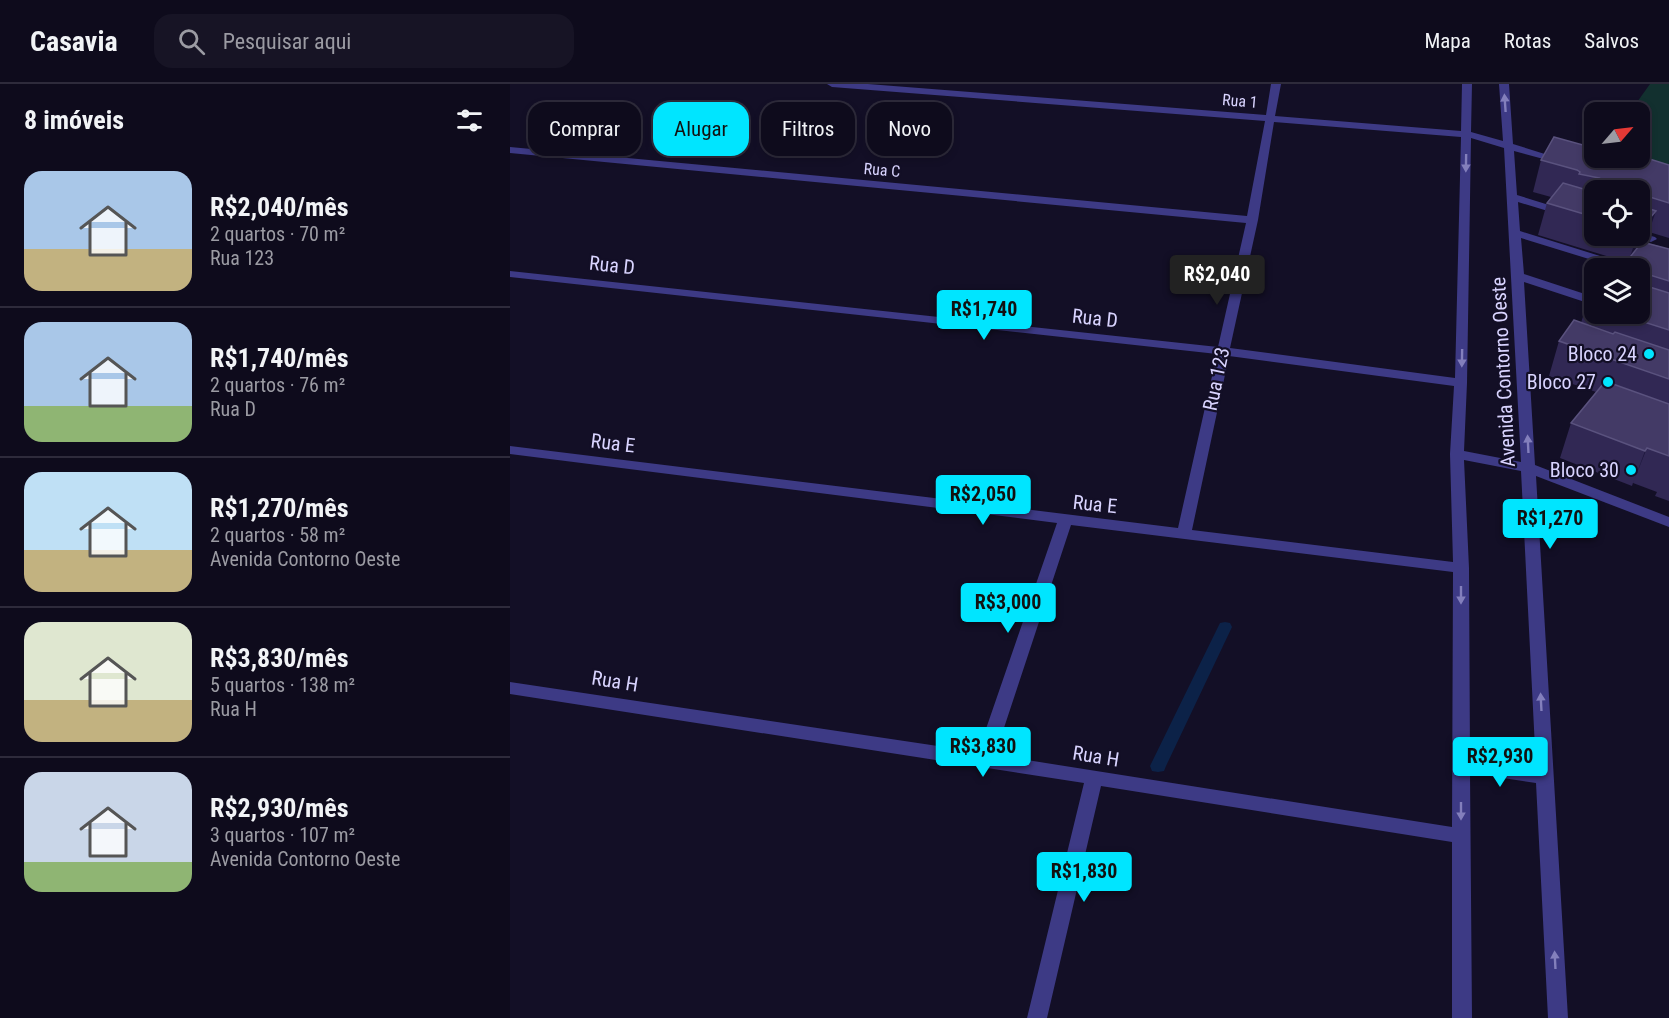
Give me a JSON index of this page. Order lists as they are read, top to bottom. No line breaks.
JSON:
{"streets":{"street":["Rua 1","Rua C","Rua D","Avenida Contorno Oeste","Rua 123","Rua E","Rua H"]},"crossings":[["Rua 1","Avenida Contorno Oeste"],["Rua 1","Rua 123"],["Rua C","Rua 123"],["Rua D","Avenida Contorno Oeste"],["Rua D","Rua 123"],["Avenida Contorno Oeste","Rua E"],["Avenida Contorno Oeste","Rua H"],["Rua 123","Rua E"]],"places":["Bloco 24","Bloco 27","Bloco 30"],"north":"top right","page":{"header":"Casavia","search":"Pesquisar aqui","nav":["Mapa","Rotas","Salvos"],"heading":"8 imóveis","chip":["Comprar","Alugar","Filtros","Novo"],"list":[{"name":"R$2,040/mês","note":"2 quartos · 70 m² · Rua 123"},{"name":"R$1,740/mês","note":"2 quartos · 76 m² · Rua D"},{"name":"R$1,270/mês","note":"2 quartos · 58 m² · Avenida Contorno Oeste"},{"name":"R$3,830/mês","note":"5 quartos · 138 m² · Rua H"},{"name":"R$2,930/mês","note":"3 quartos · 107 m² · Avenida Contorno Oeste"}],"price":["R$2,040","R$1,740","R$2,050","R$1,270","R$3,000","R$3,830","R$2,930","R$1,830"]}}
